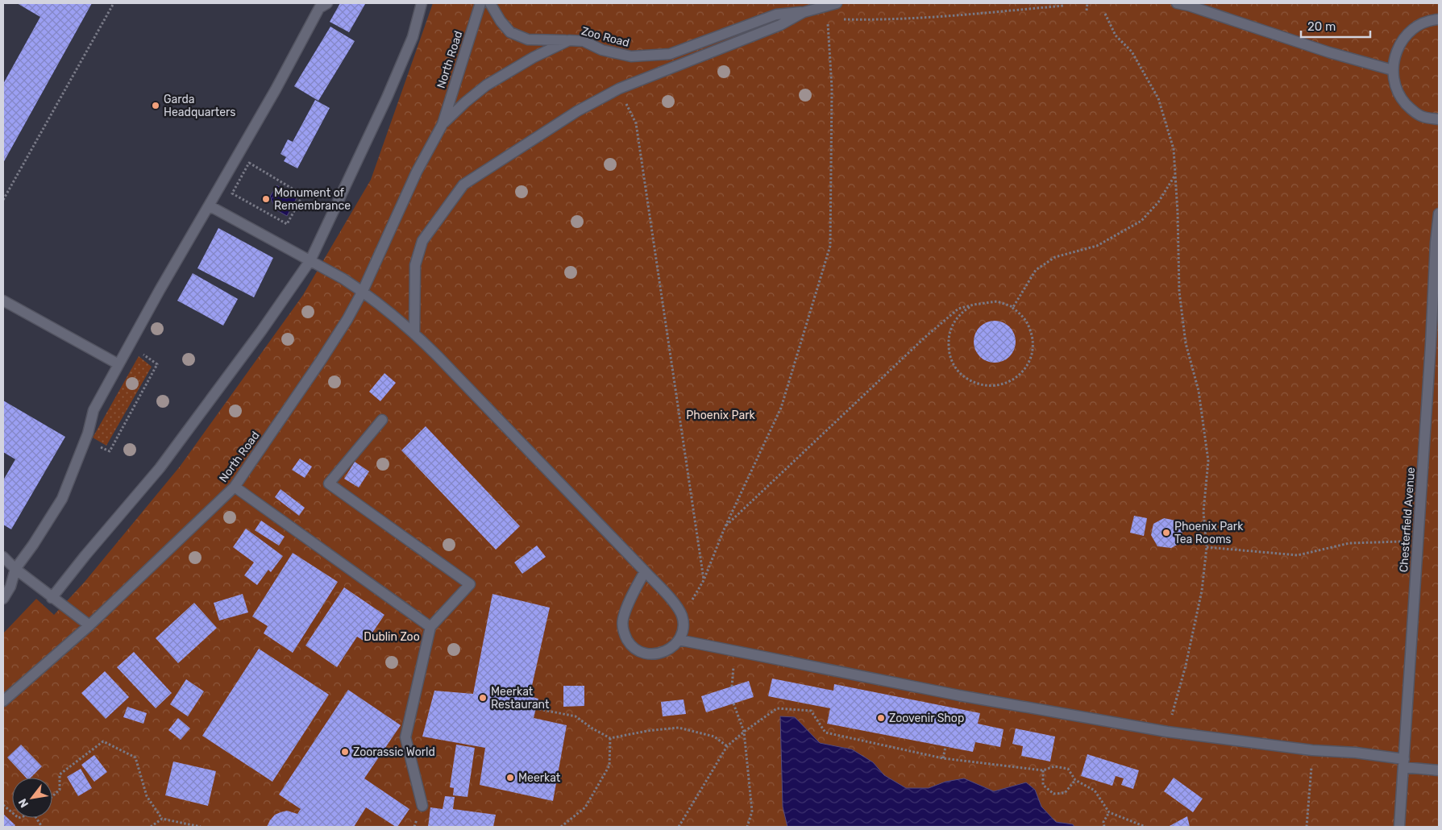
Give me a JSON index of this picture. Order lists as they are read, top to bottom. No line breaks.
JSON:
{"streets":{"street":["Zoo Road","North Road","Chesterfield Avenue"]},"crossings":[["Zoo Road","North Road"]],"parks":["Phoenix Park","Dublin Zoo"],"places":["Garda Headquarters","Monument of Remembrance","Phoenix Park Tea Rooms","Meerkat Restaurant","Zoovenir Shop","Zoorassic World","Meerkat"],"scale_bar":"20 m","north":"bottom left"}
